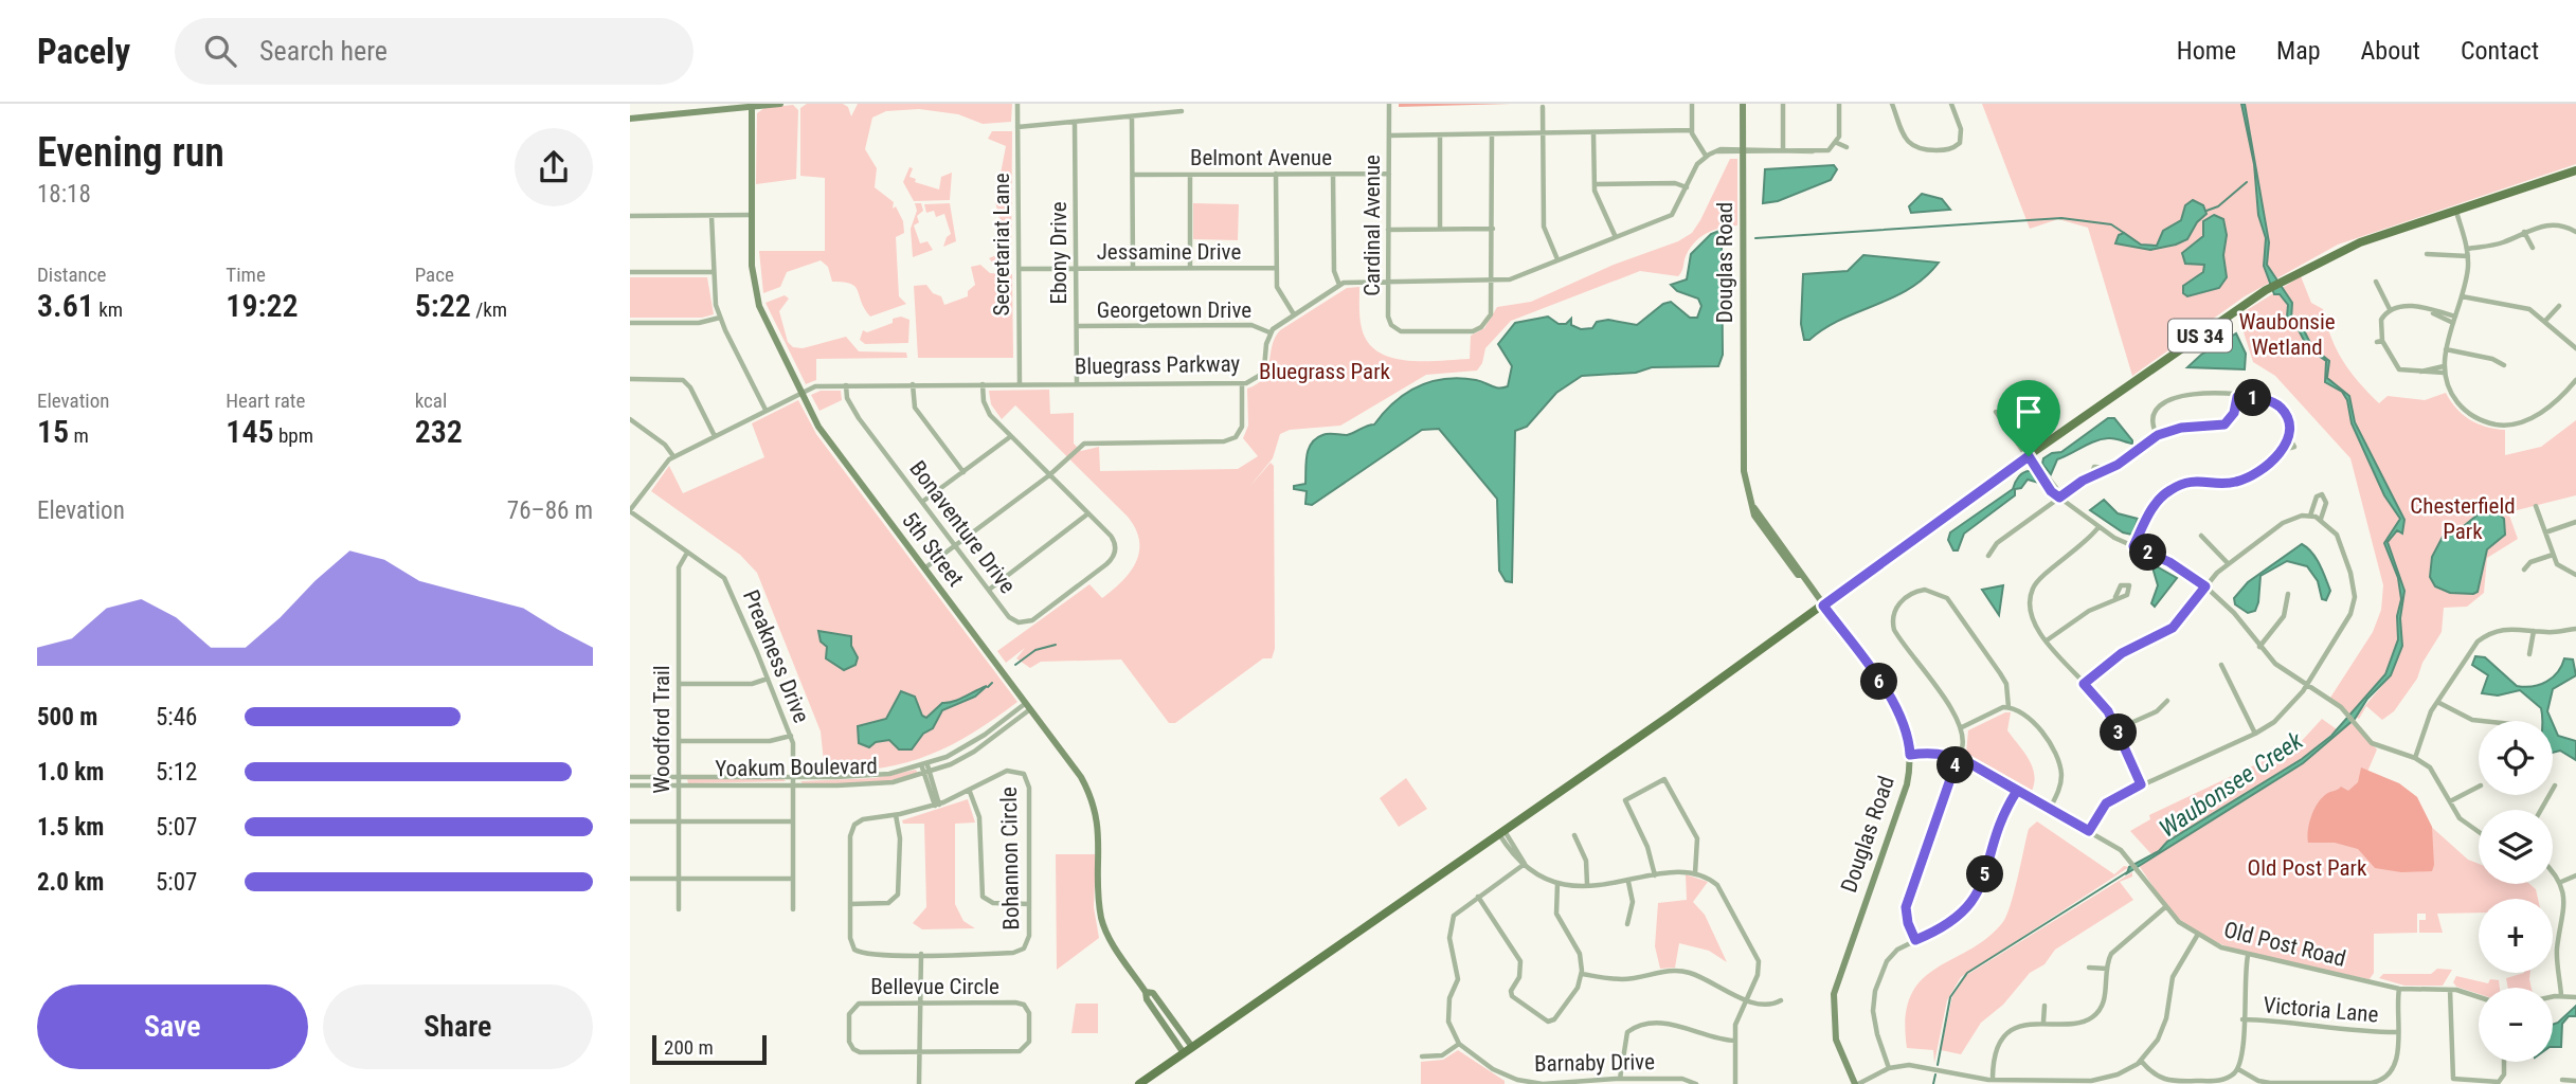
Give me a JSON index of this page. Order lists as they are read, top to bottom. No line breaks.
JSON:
{"streets":{"main road":["US 34"],"street":["Belmont Avenue","Cardinal Avenue","Secretariat Lane","Jessamine Drive","Ebony Drive","Douglas Road","Georgetown Drive","Bluegrass Parkway","Bonaventure Drive","5th Street","Preakness Drive","Woodford Trail","Yoakum Boulevard","Bohannon Circle","Old Post Road","Bellevue Circle","Victoria Lane","Barnaby Drive"]},"crossings":[["Belmont Avenue","Cardinal Avenue"],["Secretariat Lane","Jessamine Drive"],["Secretariat Lane","Bluegrass Parkway"],["Jessamine Drive","Ebony Drive"],["Ebony Drive","Georgetown Drive"],["Ebony Drive","Bluegrass Parkway"],["Douglas Road","US 34"],["Douglas Road","Old Post Road"],["Georgetown Drive","Bluegrass Parkway"],["US 34","5th Street"],["Bluegrass Parkway","Bonaventure Drive"],["Bluegrass Parkway","5th Street"],["Bluegrass Parkway","Preakness Drive"],["5th Street","Yoakum Boulevard"],["Preakness Drive","Woodford Trail"],["Preakness Drive","Yoakum Boulevard"],["Woodford Trail","Yoakum Boulevard"]],"water":["Waubonsee Creek"],"parks":["Waubonsie Wetland","Bluegrass Park","Chesterfield Park","Old Post Park"],"scale_bar":"200 m","page":{"header":"Pacely","search":"Search here","nav":["Home","Map","About","Contact"],"heading":["Evening run","18:18"],"stats":[["Distance","3.61 km"],["Time","19:22"],["Pace","5:22 /km"],["Elevation","15 m"],["Heart rate","145 bpm"],["kcal","232"]],"pins":["1","2","6","3","4","5"],"chart":["Elevation","76–86 m"],"list":[{"name":"500 m","note":"5:46"},{"name":"1.0 km","note":"5:12"},{"name":"1.5 km","note":"5:07"},{"name":"2.0 km","note":"5:07"}],"map_buttons":["+","−"],"buttons":["Save","Share"],"scale":"200 m"}}
